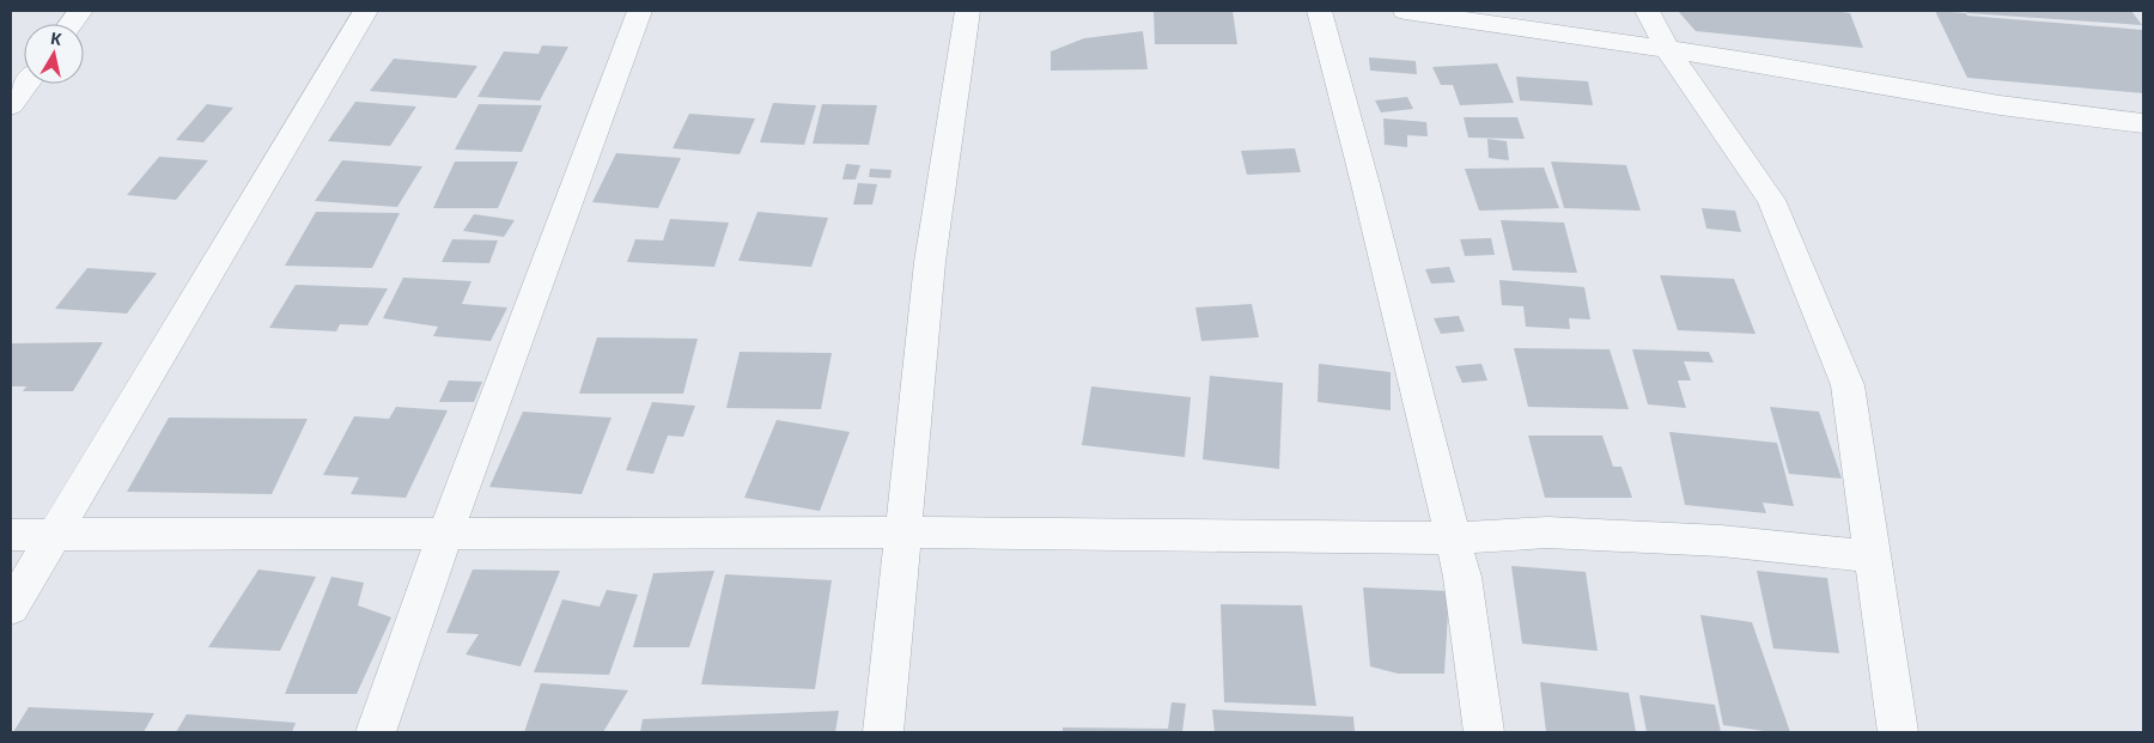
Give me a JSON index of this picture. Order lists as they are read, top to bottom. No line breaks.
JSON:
{"north":"top"}
